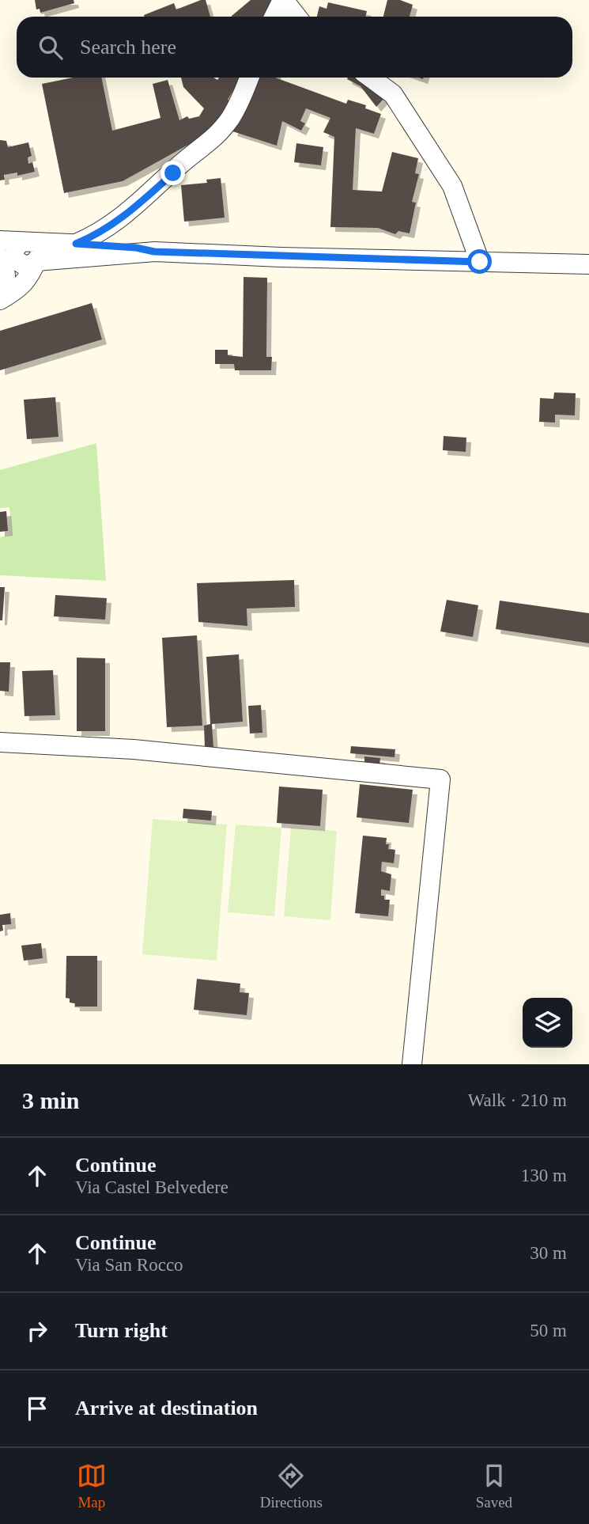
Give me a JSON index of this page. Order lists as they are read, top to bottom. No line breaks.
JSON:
{"page":{"search":"Search here","heading":["3 min","Walk · 210 m"],"list":[["Continue","Via Castel Belvedere","130 m"],["Continue","Via San Rocco","30 m"],["Turn right","50 m"],"Arrive at destination"],"nav":["Map","Directions","Saved"]}}
